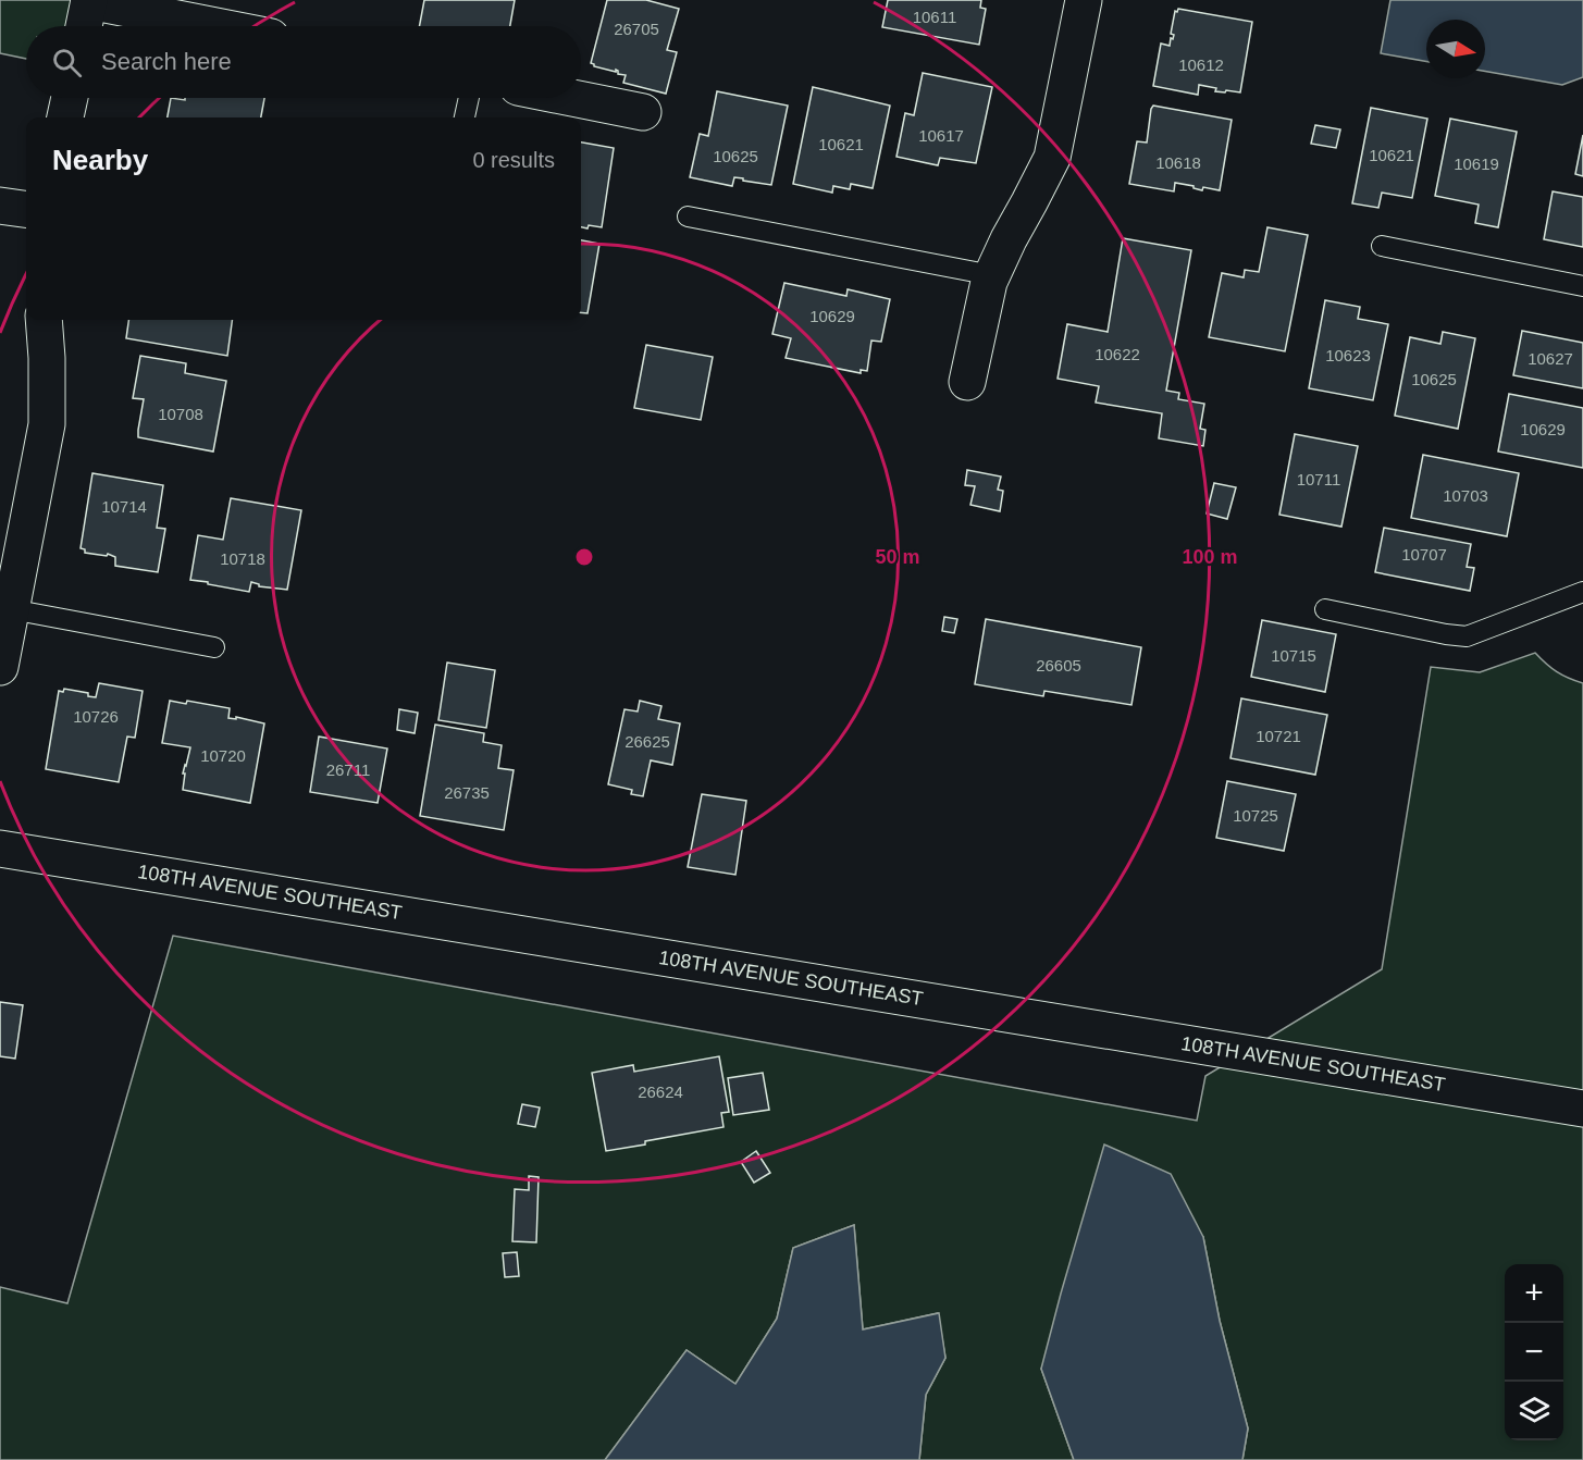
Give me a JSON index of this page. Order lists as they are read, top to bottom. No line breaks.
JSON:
{"streets":{"street":["108TH AVENUE SOUTHEAST"]},"house_numbers":["10611","26705","10612","10617","10621","10621","10625","10618","10619","10629","10622","10623","10627","10625","10708","10629","10711","10703","10714","10707","10718","10715","26605","10726","10721","26625","10720","26711","26735","10725","26624"],"north":"right","page":{"search":"Search here","heading":["Nearby","0 results"],"map_buttons":["+","−"]},"rings":["50 m","100 m"]}
